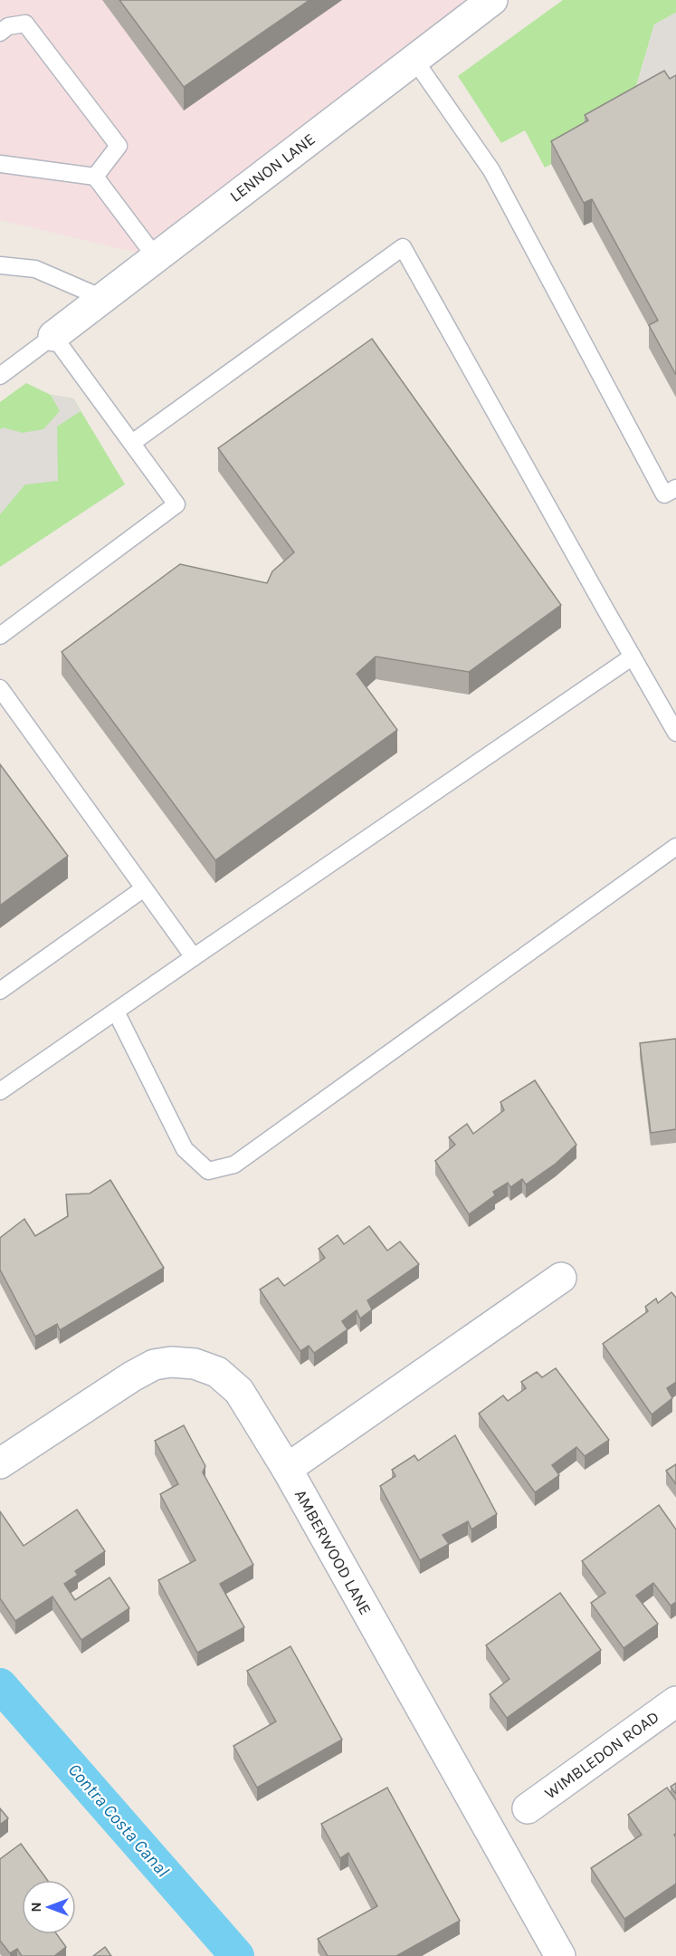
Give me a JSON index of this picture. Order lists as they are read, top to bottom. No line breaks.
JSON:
{"streets":{"street":["LENNON LANE","AMBERWOOD LANE","WIMBLEDON ROAD"]},"water":["Contra Costa Canal"],"north":"left"}
